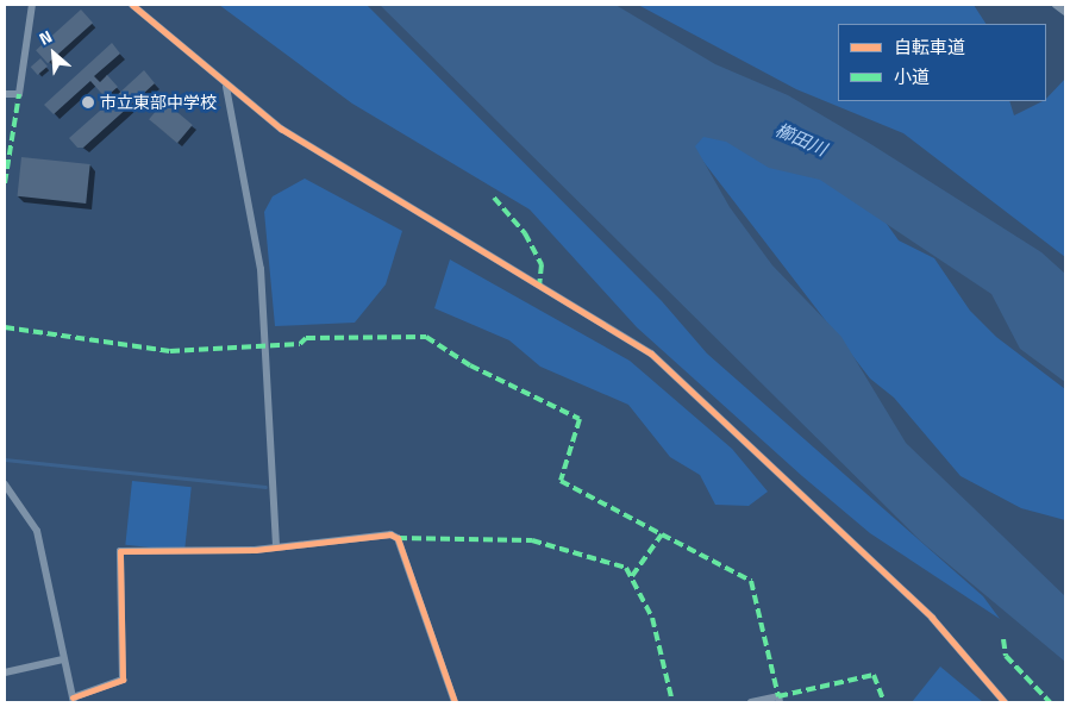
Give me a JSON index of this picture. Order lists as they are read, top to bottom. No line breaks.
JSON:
{"water":["櫛田川"],"places":["市立東部中学校"],"legend":["自転車道","小道"],"north":"top left"}
